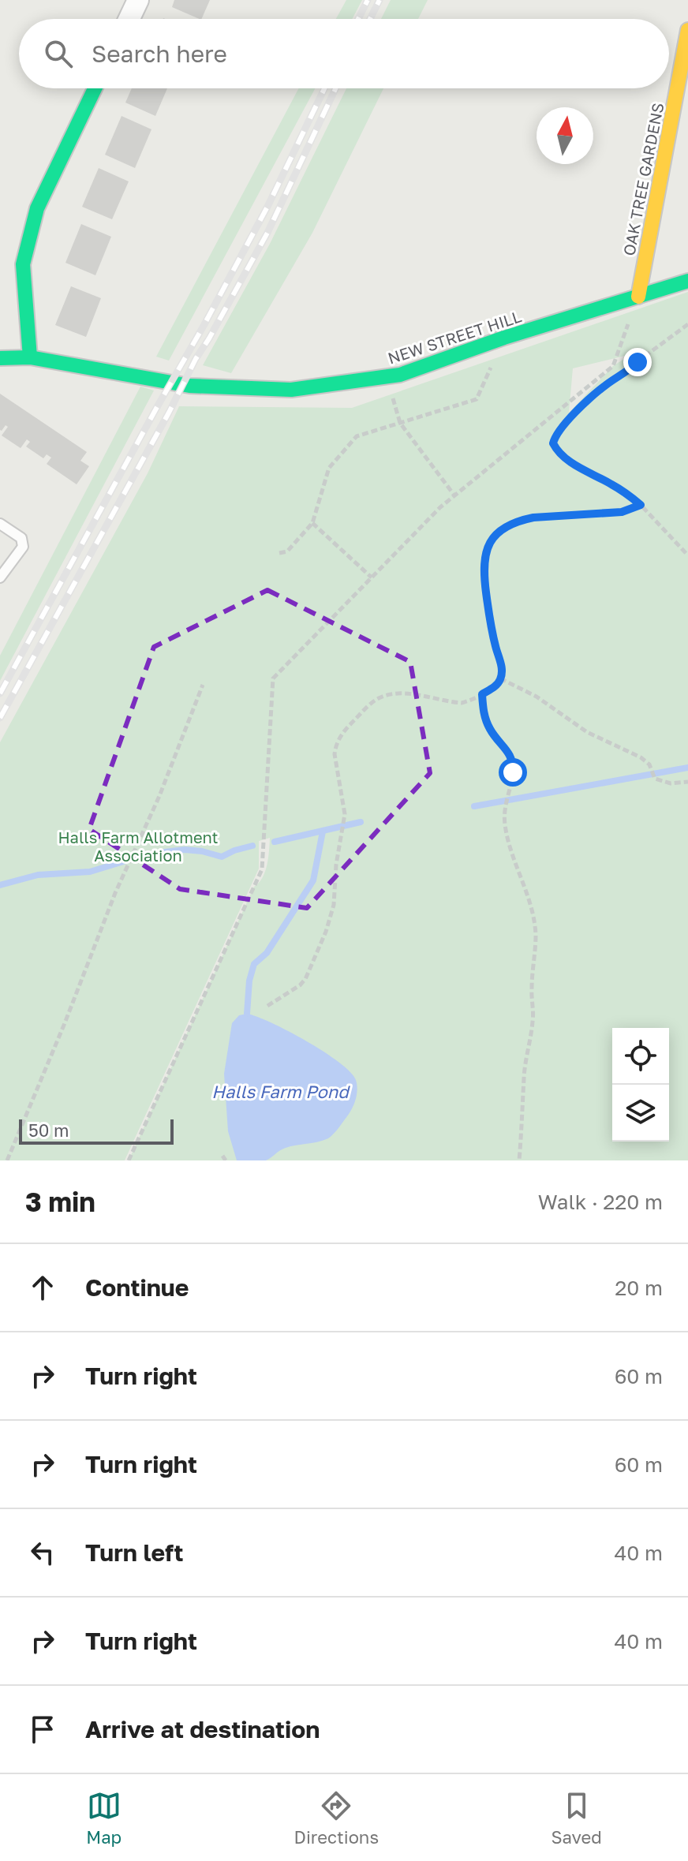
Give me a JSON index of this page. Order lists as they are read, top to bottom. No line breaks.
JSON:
{"streets":{"street":["OAK TREE GARDENS","NEW STREET HILL"]},"crossings":[["OAK TREE GARDENS","NEW STREET HILL"]],"water":["Halls Farm Pond"],"parks":["Halls Farm Allotment Association"],"scale_bar":"50 m","north":"top","page":{"search":"Search here","scale":"50 m","heading":["3 min","Walk · 220 m"],"list":[["Continue","20 m"],["Turn right","60 m"],["Turn right","60 m"],["Turn left","40 m"],["Turn right","40 m"],"Arrive at destination"],"nav":["Map","Directions","Saved"]}}
